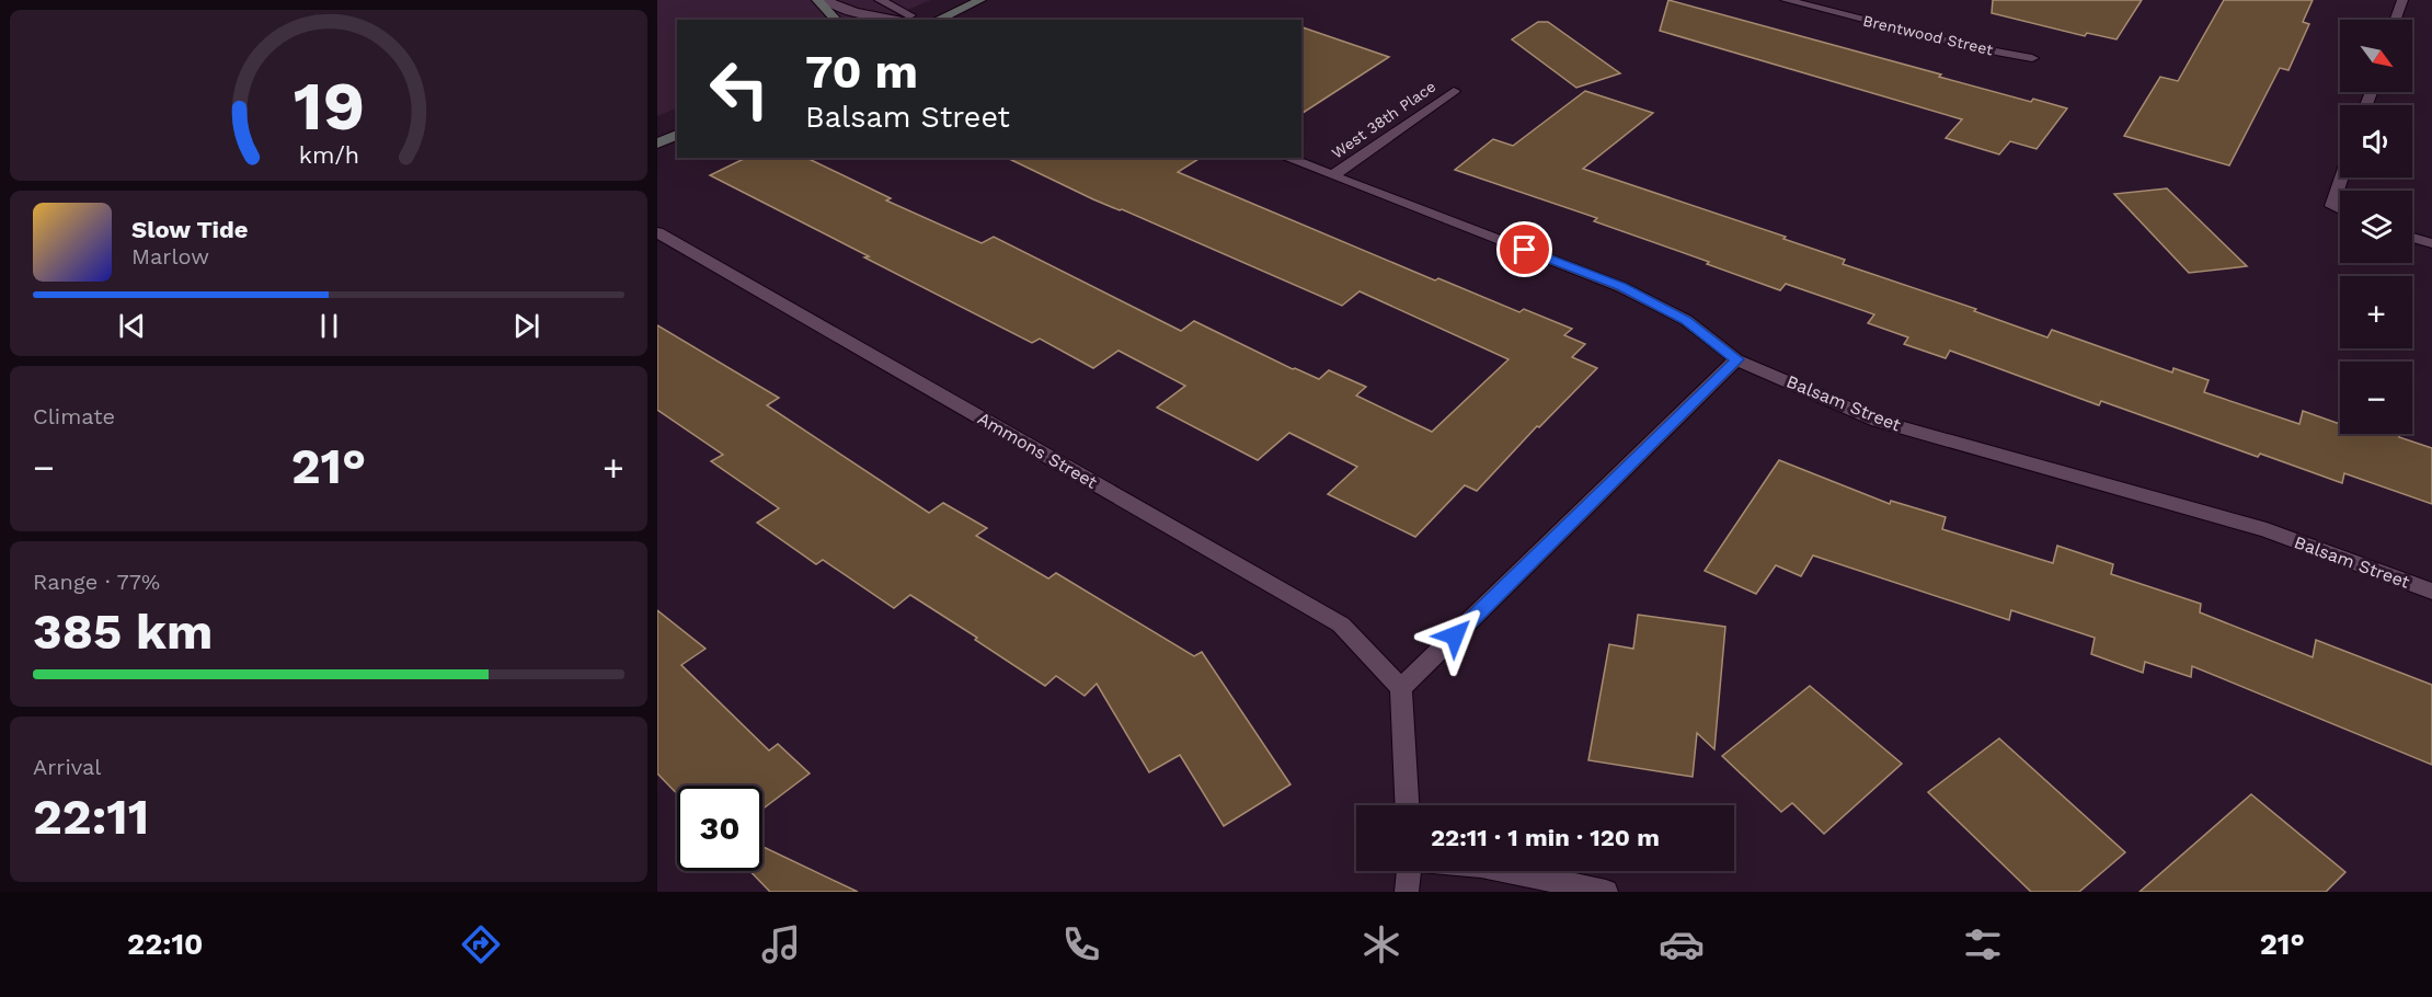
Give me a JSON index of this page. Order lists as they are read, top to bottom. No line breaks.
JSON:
{"streets":{"street":["Brentwood Street","West 38th Place","Balsam Street","Ammons Street"]},"crossings":[["West 38th Place","Balsam Street"]],"north":"bottom right","page":{"map_buttons":["+","−"],"turn":["70 m","Balsam Street"],"song":["Slow Tide","Marlow"],"tile":["Climate",["Range · 77%","385 km"],["Arrival","22:11"]],"heat":["−","21°","+"],"limit":"30","trip":"22:11 · 1 min · 120 m","tabs":["22:10","21°"],"gauge":["19","km/h"]}}
